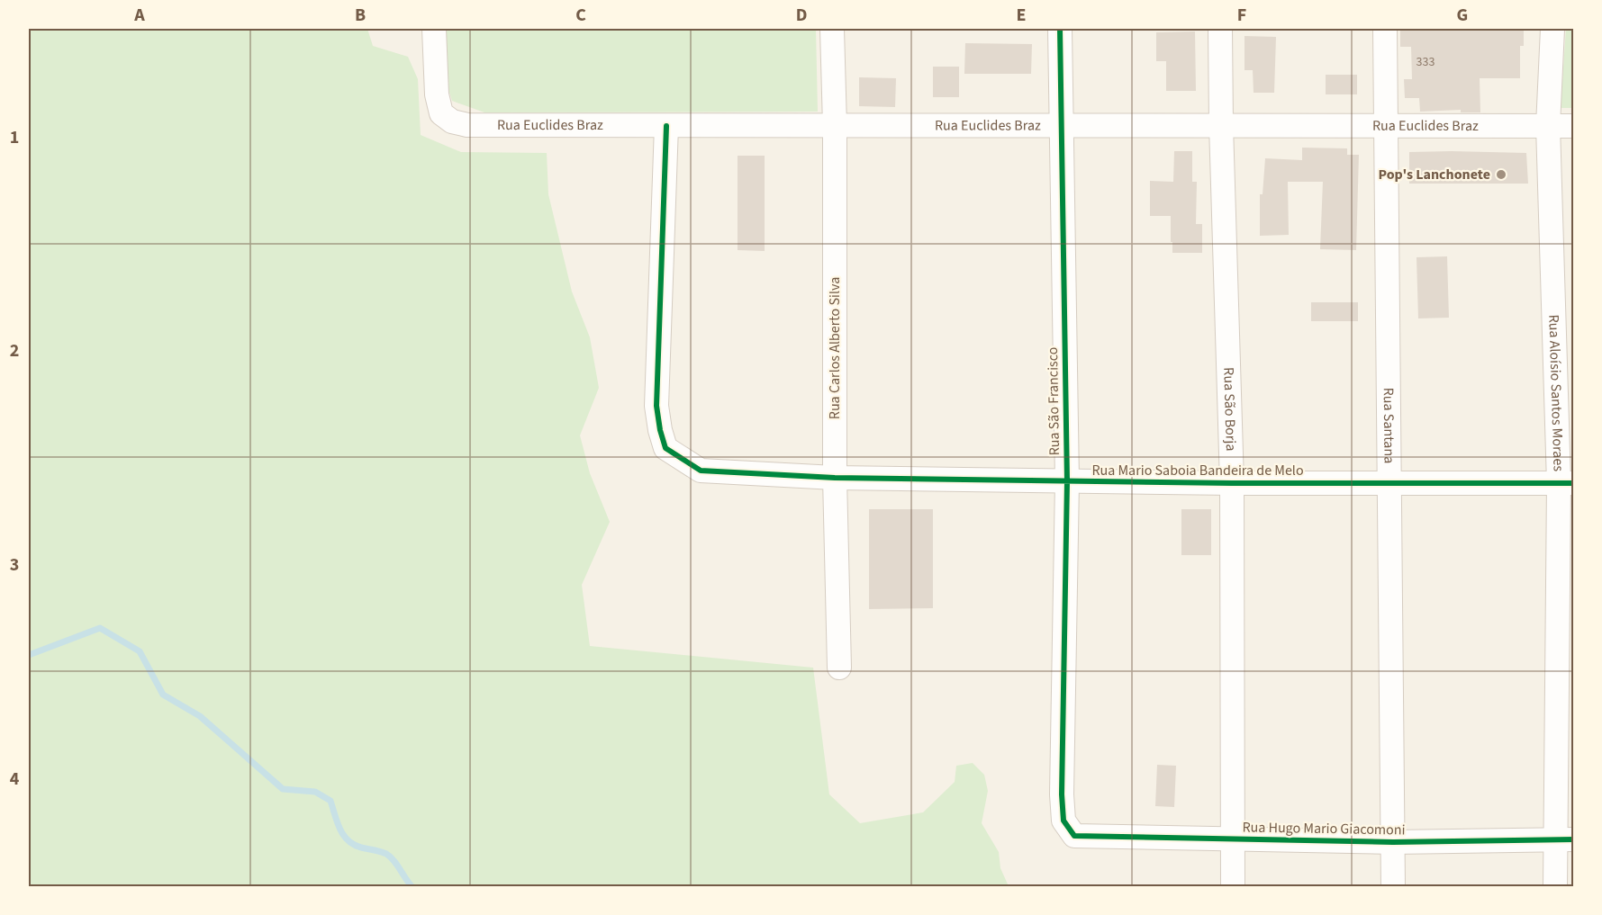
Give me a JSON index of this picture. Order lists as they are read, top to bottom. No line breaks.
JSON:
{"streets":{"street":["Rua Euclides Braz","Rua Carlos Alberto Silva","Rua Aloísio Santos Moraes","Rua São Francisco","Rua São Borja","Rua Santana","Rua Mario Saboia Bandeira de Melo","Rua Hugo Mario Giacomoni"]},"crossings":[["Rua Euclides Braz","Rua Carlos Alberto Silva"],["Rua Euclides Braz","Rua Aloísio Santos Moraes"],["Rua Euclides Braz","Rua São Francisco"],["Rua Euclides Braz","Rua São Borja"],["Rua Euclides Braz","Rua Santana"],["Rua Euclides Braz","Rua Mario Saboia Bandeira de Melo"],["Rua Carlos Alberto Silva","Rua Mario Saboia Bandeira de Melo"],["Rua Aloísio Santos Moraes","Rua Mario Saboia Bandeira de Melo"],["Rua Aloísio Santos Moraes","Rua Hugo Mario Giacomoni"],["Rua São Francisco","Rua Mario Saboia Bandeira de Melo"],["Rua São Francisco","Rua Hugo Mario Giacomoni"],["Rua São Borja","Rua Mario Saboia Bandeira de Melo"],["Rua São Borja","Rua Hugo Mario Giacomoni"],["Rua Santana","Rua Mario Saboia Bandeira de Melo"],["Rua Santana","Rua Hugo Mario Giacomoni"]],"places":["Pop's Lanchonete"],"house_numbers":["333"],"grid":{"columns":["A","B","C","D","E","F","G"],"rows":["1","2","3","4"]}}
